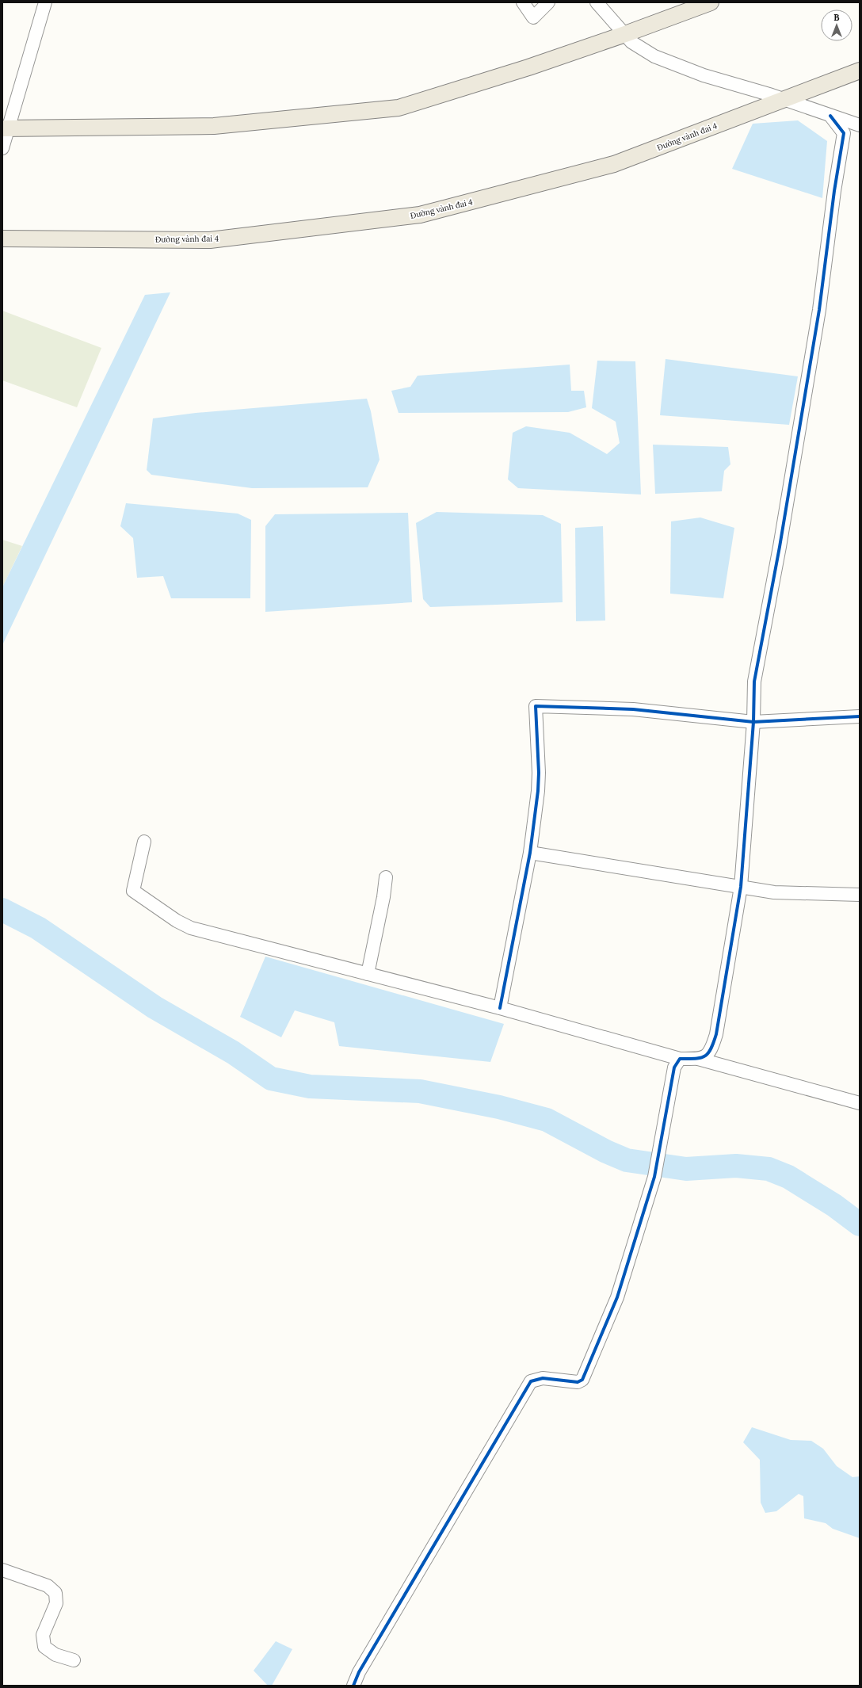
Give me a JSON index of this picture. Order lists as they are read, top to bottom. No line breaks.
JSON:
{"streets":{"main road":["Đường vành đai 4"]},"north":"top"}
